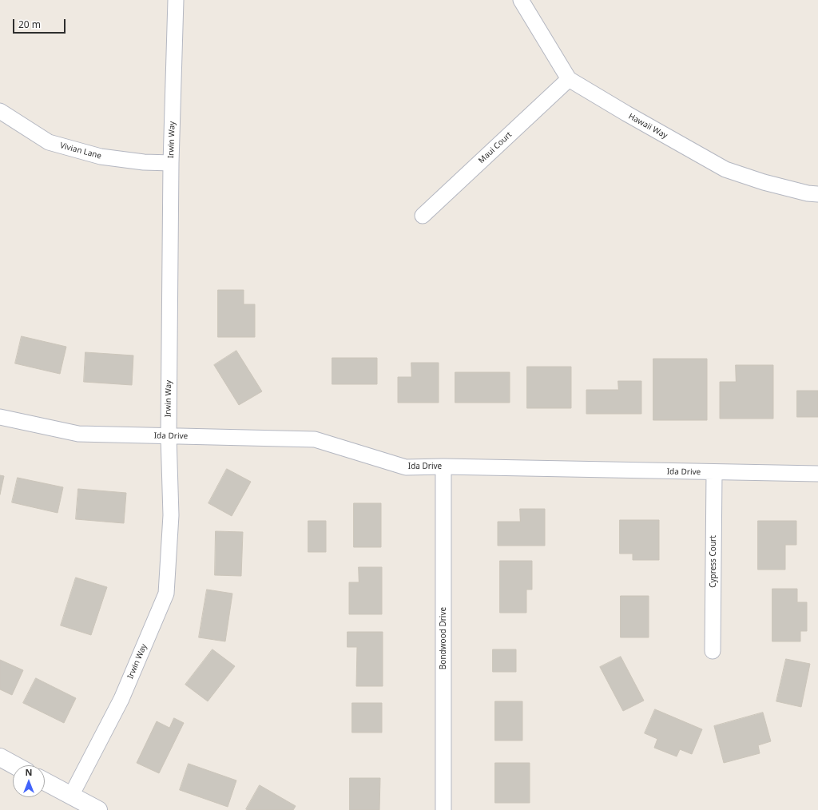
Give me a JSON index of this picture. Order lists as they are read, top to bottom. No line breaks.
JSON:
{"streets":{"street":["Hawaii Way","Irwin Way","Maui Court","Vivian Lane","Ida Drive","Cypress Court","Bondwood Drive"]},"crossings":[["Hawaii Way","Maui Court"],["Irwin Way","Vivian Lane"],["Irwin Way","Ida Drive"],["Ida Drive","Cypress Court"],["Ida Drive","Bondwood Drive"]],"scale_bar":"20 m","north":"top"}
